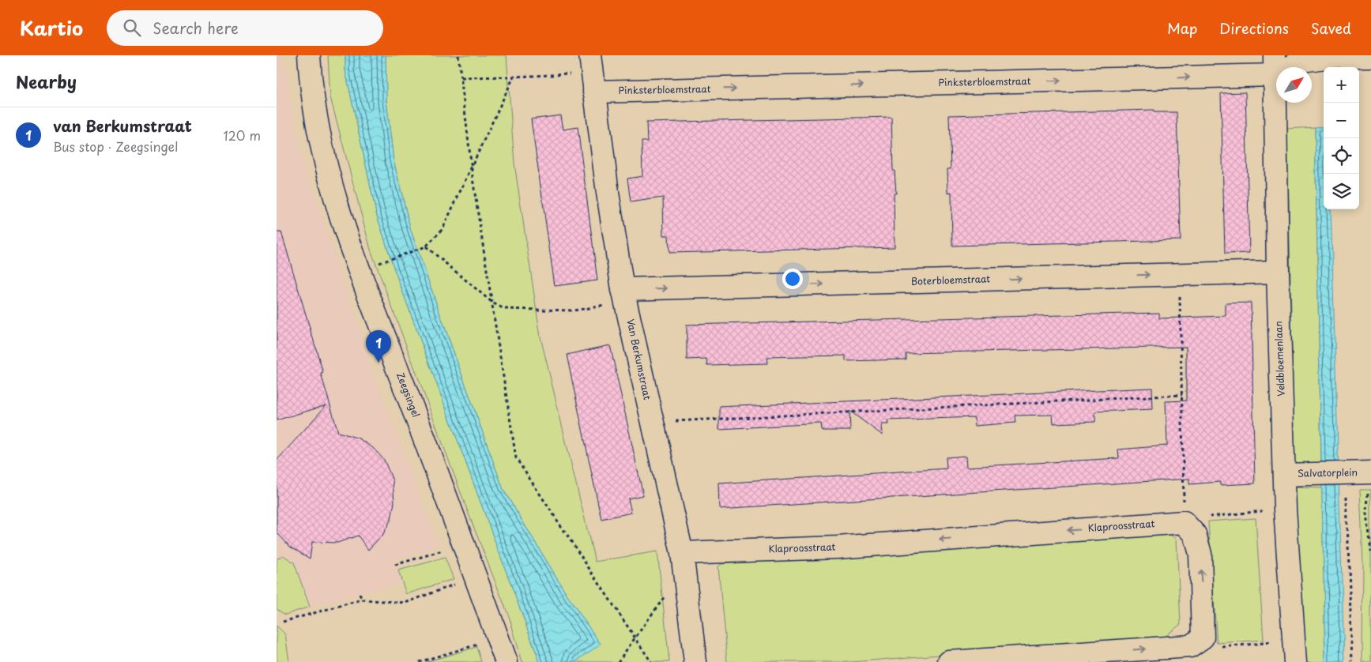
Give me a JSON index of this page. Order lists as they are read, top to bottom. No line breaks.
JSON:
{"streets":{"street":["Pinksterbloemstraat","Boterbloemstraat","Veldbloemenlaan","Van Berkumstraat","Zeegsingel","Salvatorplein","Klaproosstraat"]},"crossings":[["Pinksterbloemstraat","Veldbloemenlaan"],["Pinksterbloemstraat","Van Berkumstraat"],["Boterbloemstraat","Veldbloemenlaan"],["Boterbloemstraat","Van Berkumstraat"],["Veldbloemenlaan","Salvatorplein"],["Van Berkumstraat","Klaproosstraat"]],"one_way":["Pinksterbloemstraat","Boterbloemstraat"],"north":"top right","page":{"header":"Kartio","search":"Search here","nav":["Map","Directions","Saved"],"heading":"Nearby","map_buttons":["+","−"],"list":[{"mark":"1","name":"van Berkumstraat","note":"Bus stop · Zeegsingel","value":"120 m"}],"pins":"1"}}
